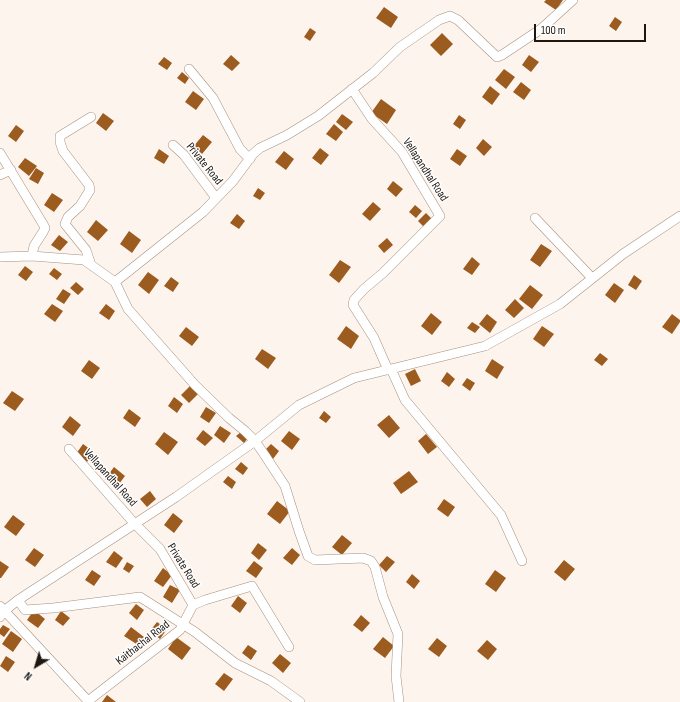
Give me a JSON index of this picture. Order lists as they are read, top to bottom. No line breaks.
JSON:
{"streets":{"street":["Private Road","Vellapandhal Road","Kaithachal Road"]},"crossings":[["Private Road","Vellapandhal Road"],["Private Road","Kaithachal Road"]],"scale_bar":"100 m","north":"bottom left"}
